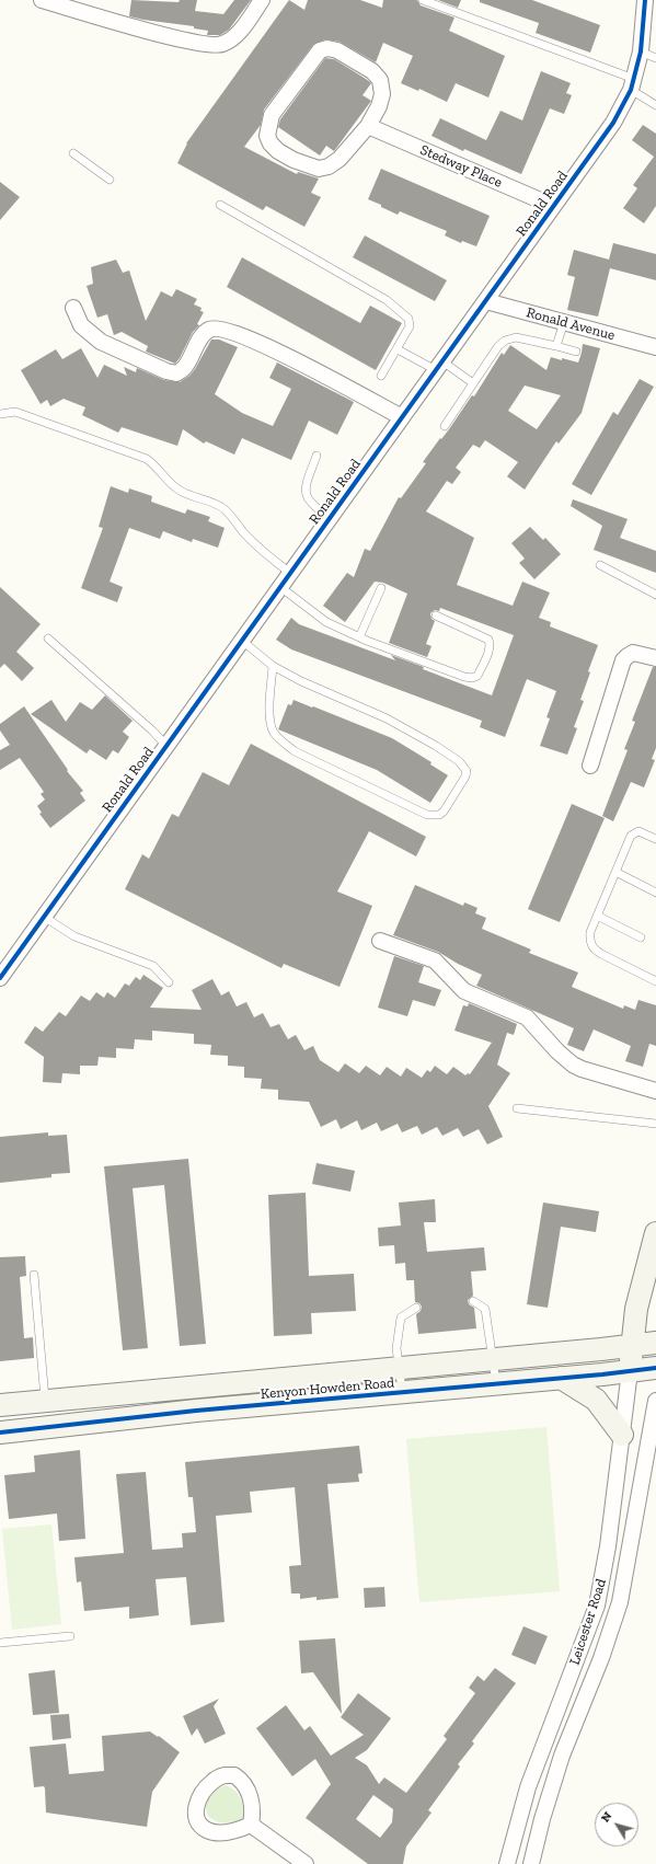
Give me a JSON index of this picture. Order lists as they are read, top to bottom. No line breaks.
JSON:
{"streets":{"street":["Stedway Place","Ronald Road","Ronald Avenue","Kenyon Howden Road","Leicester Road"]},"crossings":[["Stedway Place","Ronald Road"],["Ronald Road","Ronald Avenue"],["Kenyon Howden Road","Leicester Road"]],"north":"top left"}
